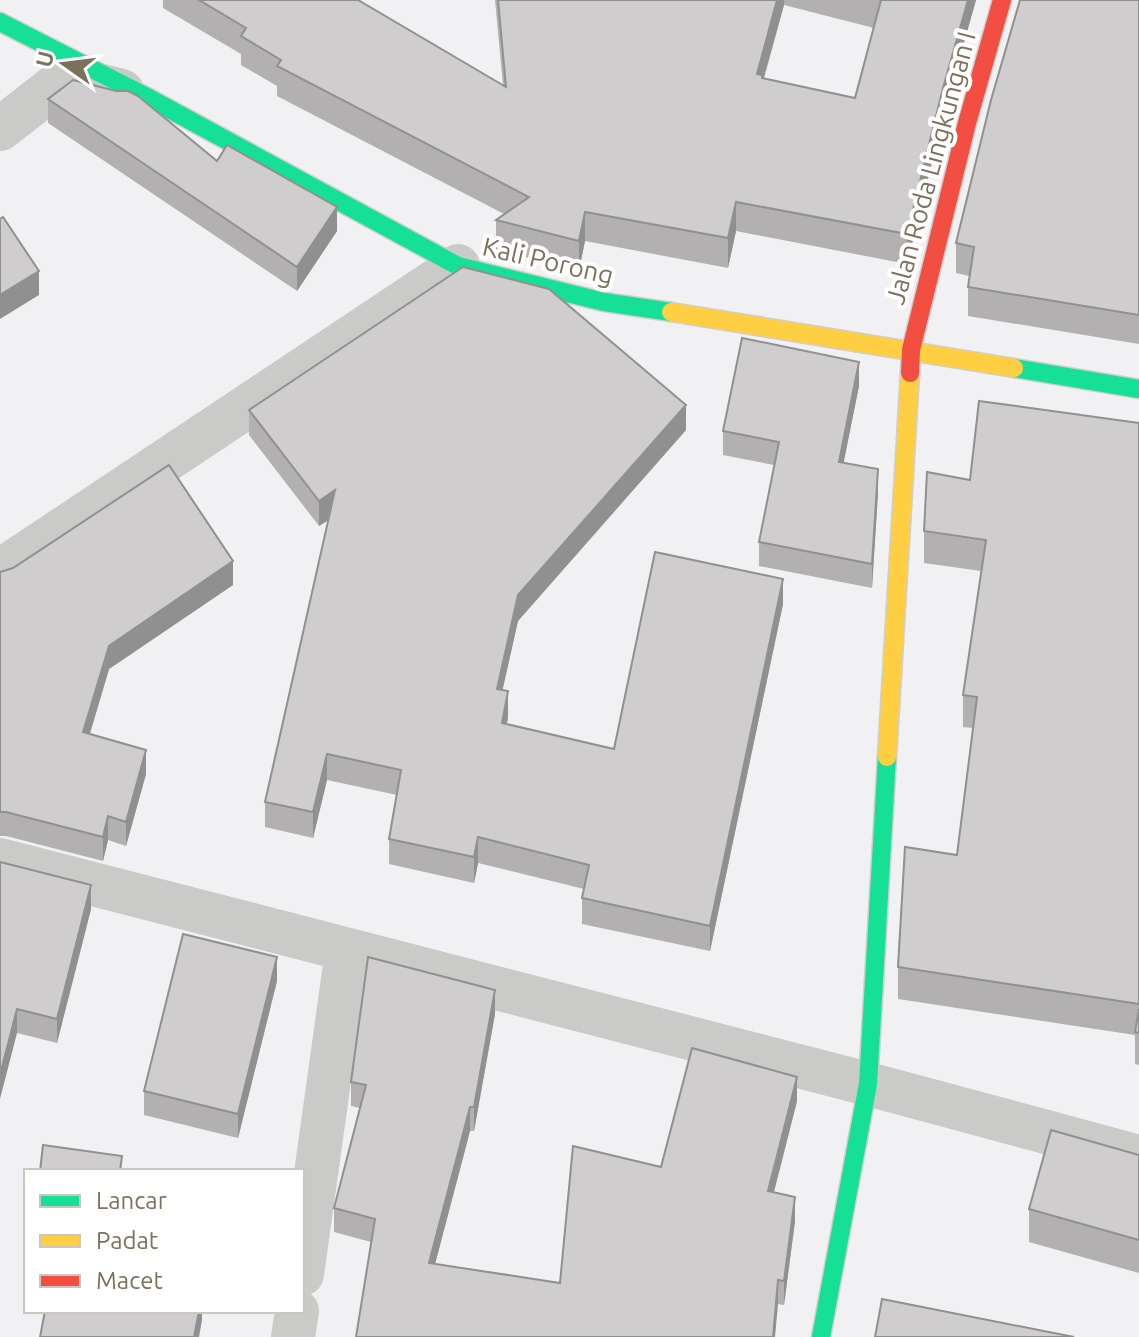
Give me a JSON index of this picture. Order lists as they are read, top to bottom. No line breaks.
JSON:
{"streets":{"street":["Jalan Roda Lingkungan I","Kali Porong"]},"crossings":[["Jalan Roda Lingkungan I","Kali Porong"]],"legend":["Lancar","Padat","Macet"],"north":"left"}
